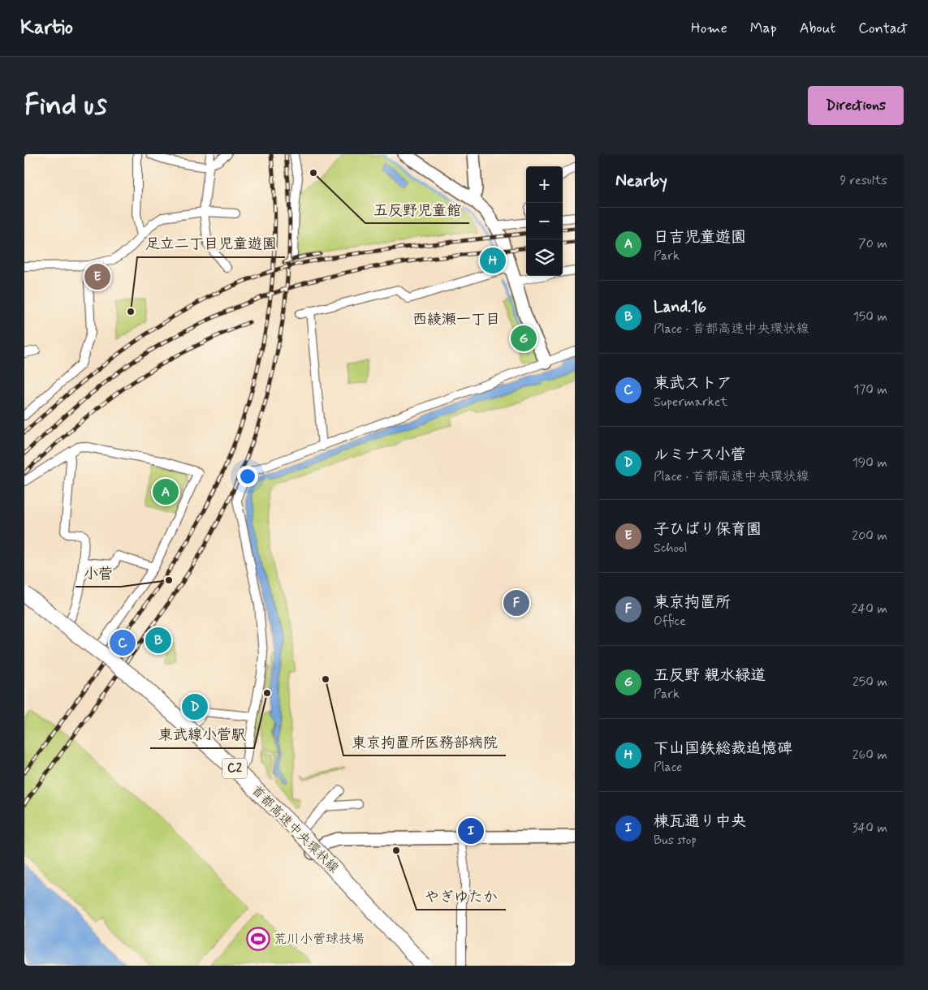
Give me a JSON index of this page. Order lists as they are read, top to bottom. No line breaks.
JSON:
{"streets":{"highway":["C2","首都高速中央環状線"]},"districts":["西綾瀬一丁目"],"places":{"other":["五反野児童館","足立二丁目児童遊園","小菅","東京拘置所医務部病院","東武線小菅駅","やぎゆたか"],"sports":["荒川小菅球技場"]},"page":{"header":"Kartio","nav":["Home","Map","About","Contact"],"buttons":"Directions","title":"Find us","heading":["Nearby","9 results"],"map_buttons":["+","−"],"list":[{"mark":"A","name":"日吉児童遊園","note":"Park","value":"70 m"},{"mark":"B","name":"Land.16","note":"Place · 首都高速中央環状線","value":"150 m"},{"mark":"C","name":"東武ストア","note":"Supermarket","value":"170 m"},{"mark":"D","name":"ルミナス小菅","note":"Place · 首都高速中央環状線","value":"190 m"},{"mark":"E","name":"子ひばり保育園","note":"School","value":"200 m"},{"mark":"F","name":"東京拘置所","note":"Office","value":"240 m"},{"mark":"G","name":"五反野 親水緑道","note":"Park","value":"250 m"},{"mark":"H","name":"下山国鉄総裁追憶碑","note":"Place","value":"260 m"},{"mark":"I","name":"棟瓦通り中央","note":"Bus stop","value":"340 m"}],"pins":["H","E","G","A","F","B","C","D","I"]}}
